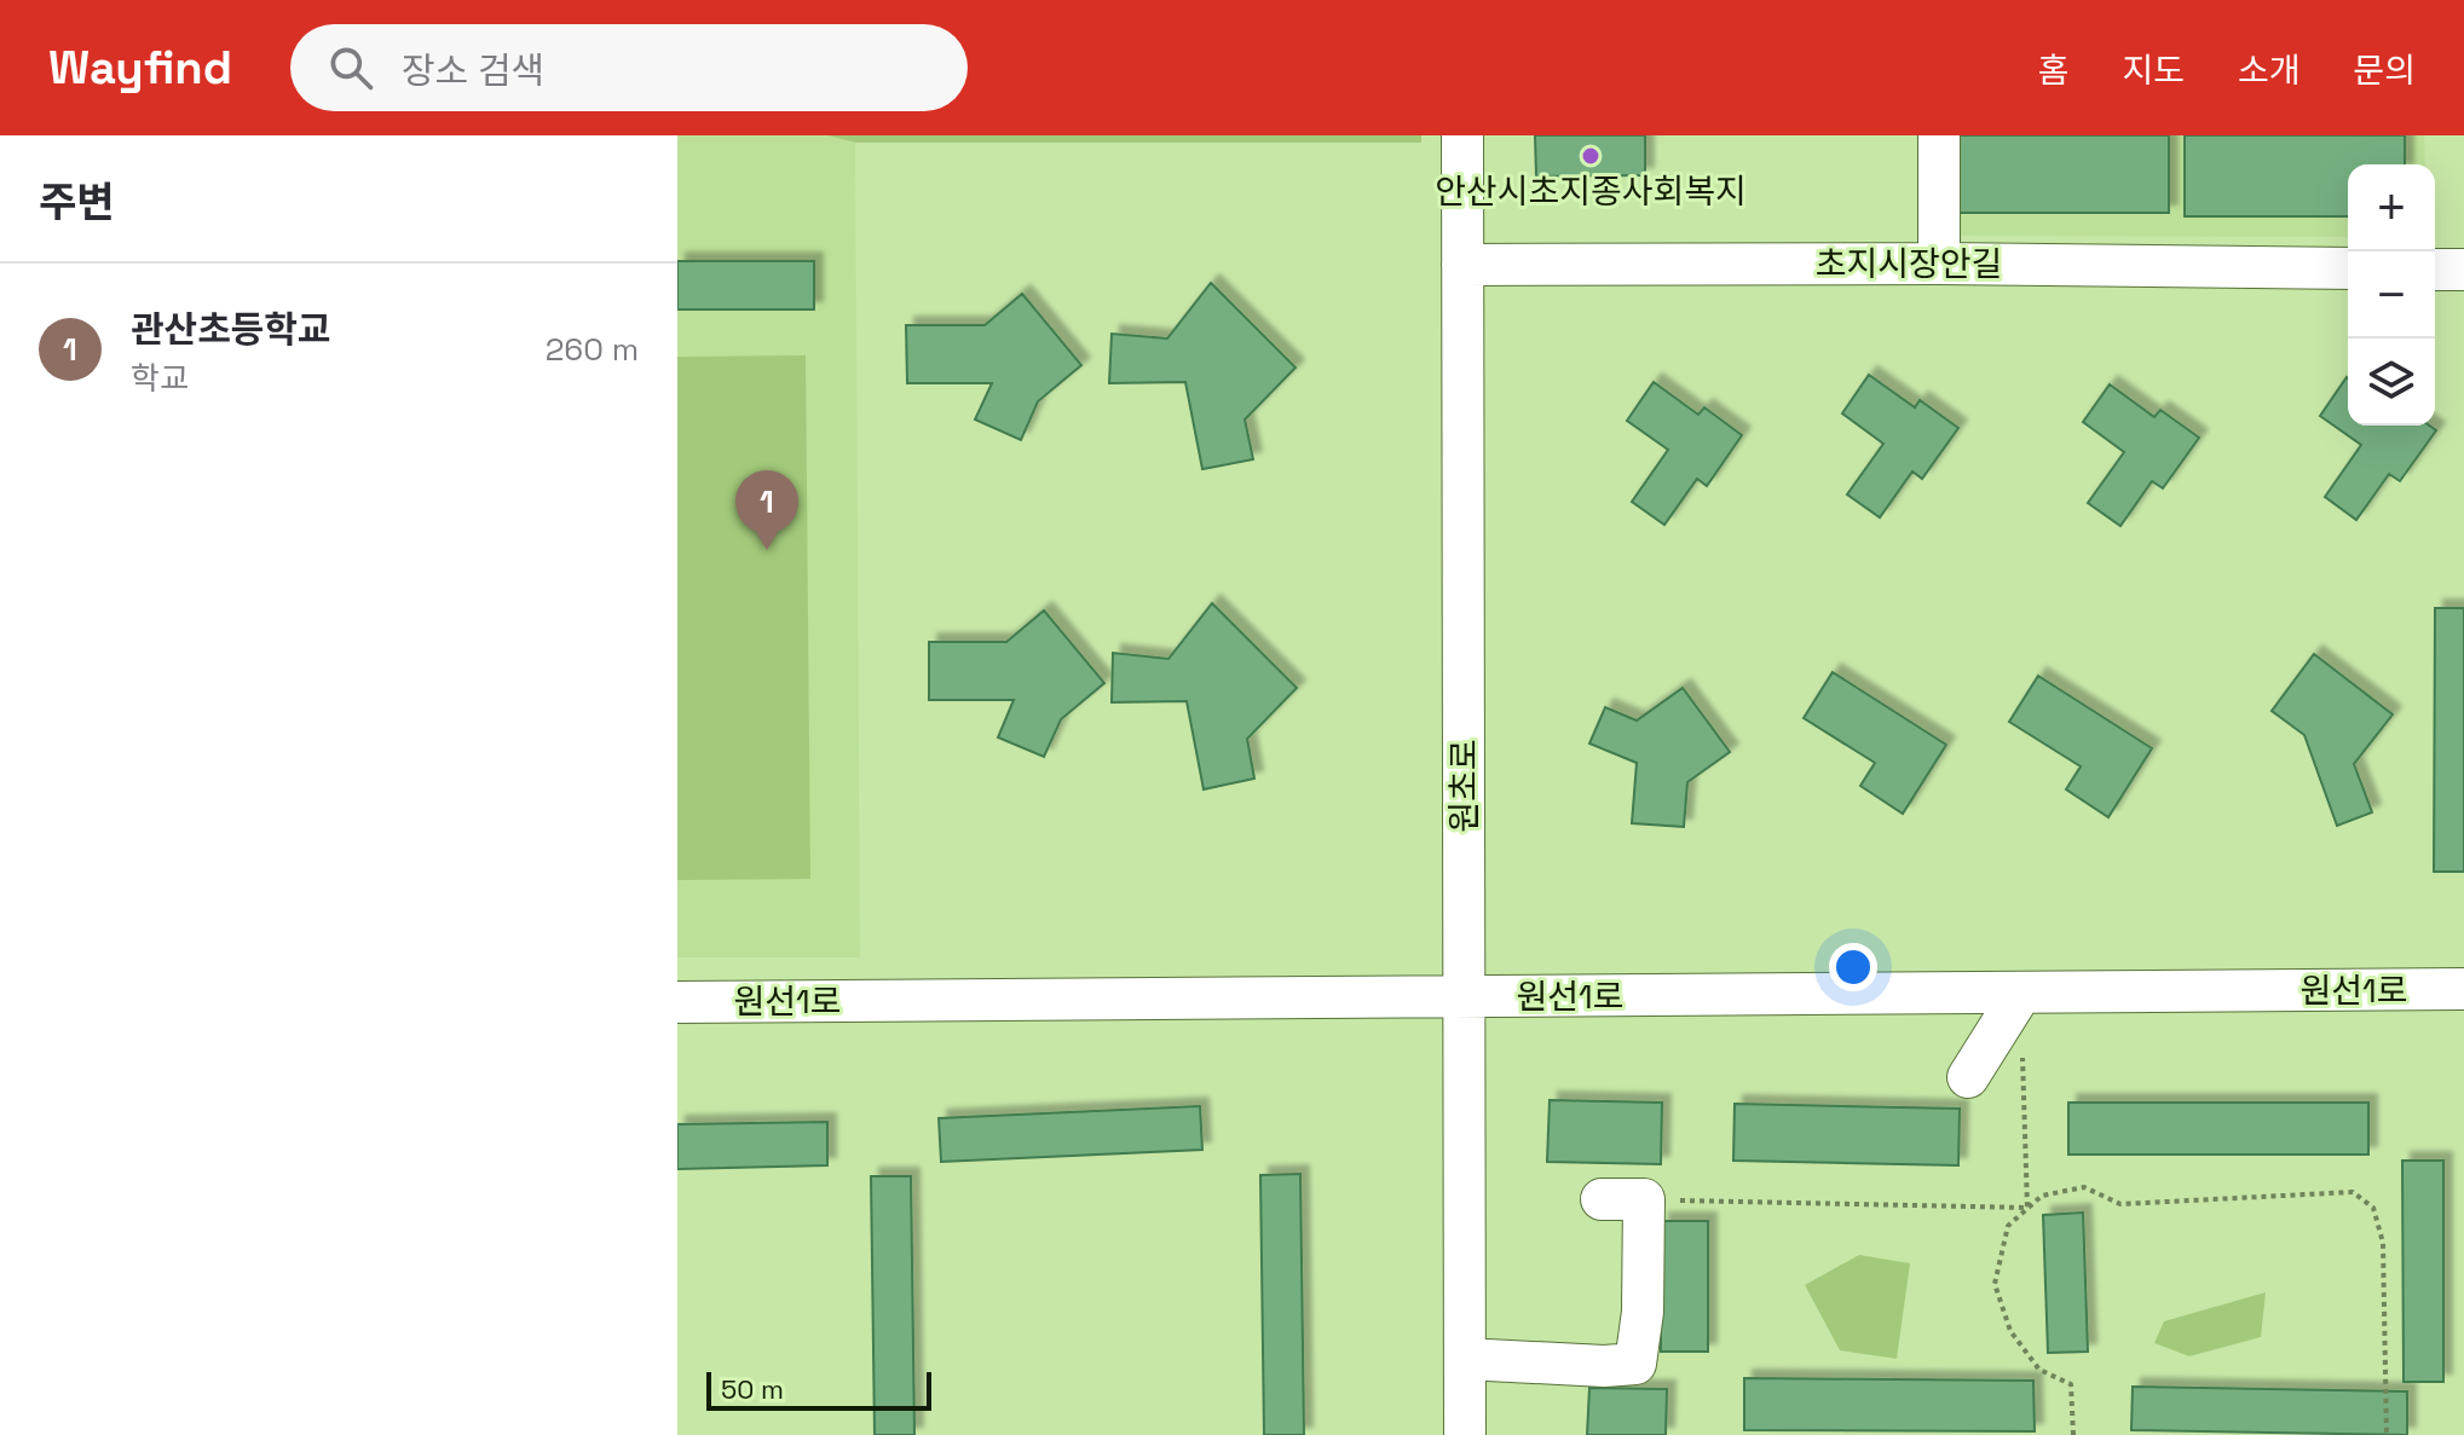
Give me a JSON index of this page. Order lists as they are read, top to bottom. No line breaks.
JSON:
{"streets":{"street":["초지시장안길","원초로","원선1로"]},"crossings":[["초지시장안길","원초로"],["원초로","원선1로"]],"places":["안산시초지종사회복지"],"scale_bar":"50 m","page":{"header":"Wayfind","search":"장소 검색","nav":["홈","지도","소개","문의"],"heading":"주변","map_buttons":["+","−"],"list":[{"mark":"1","name":"관산초등학교","note":"학교","value":"260 m"}],"pins":"1","scale":"50 m"}}
